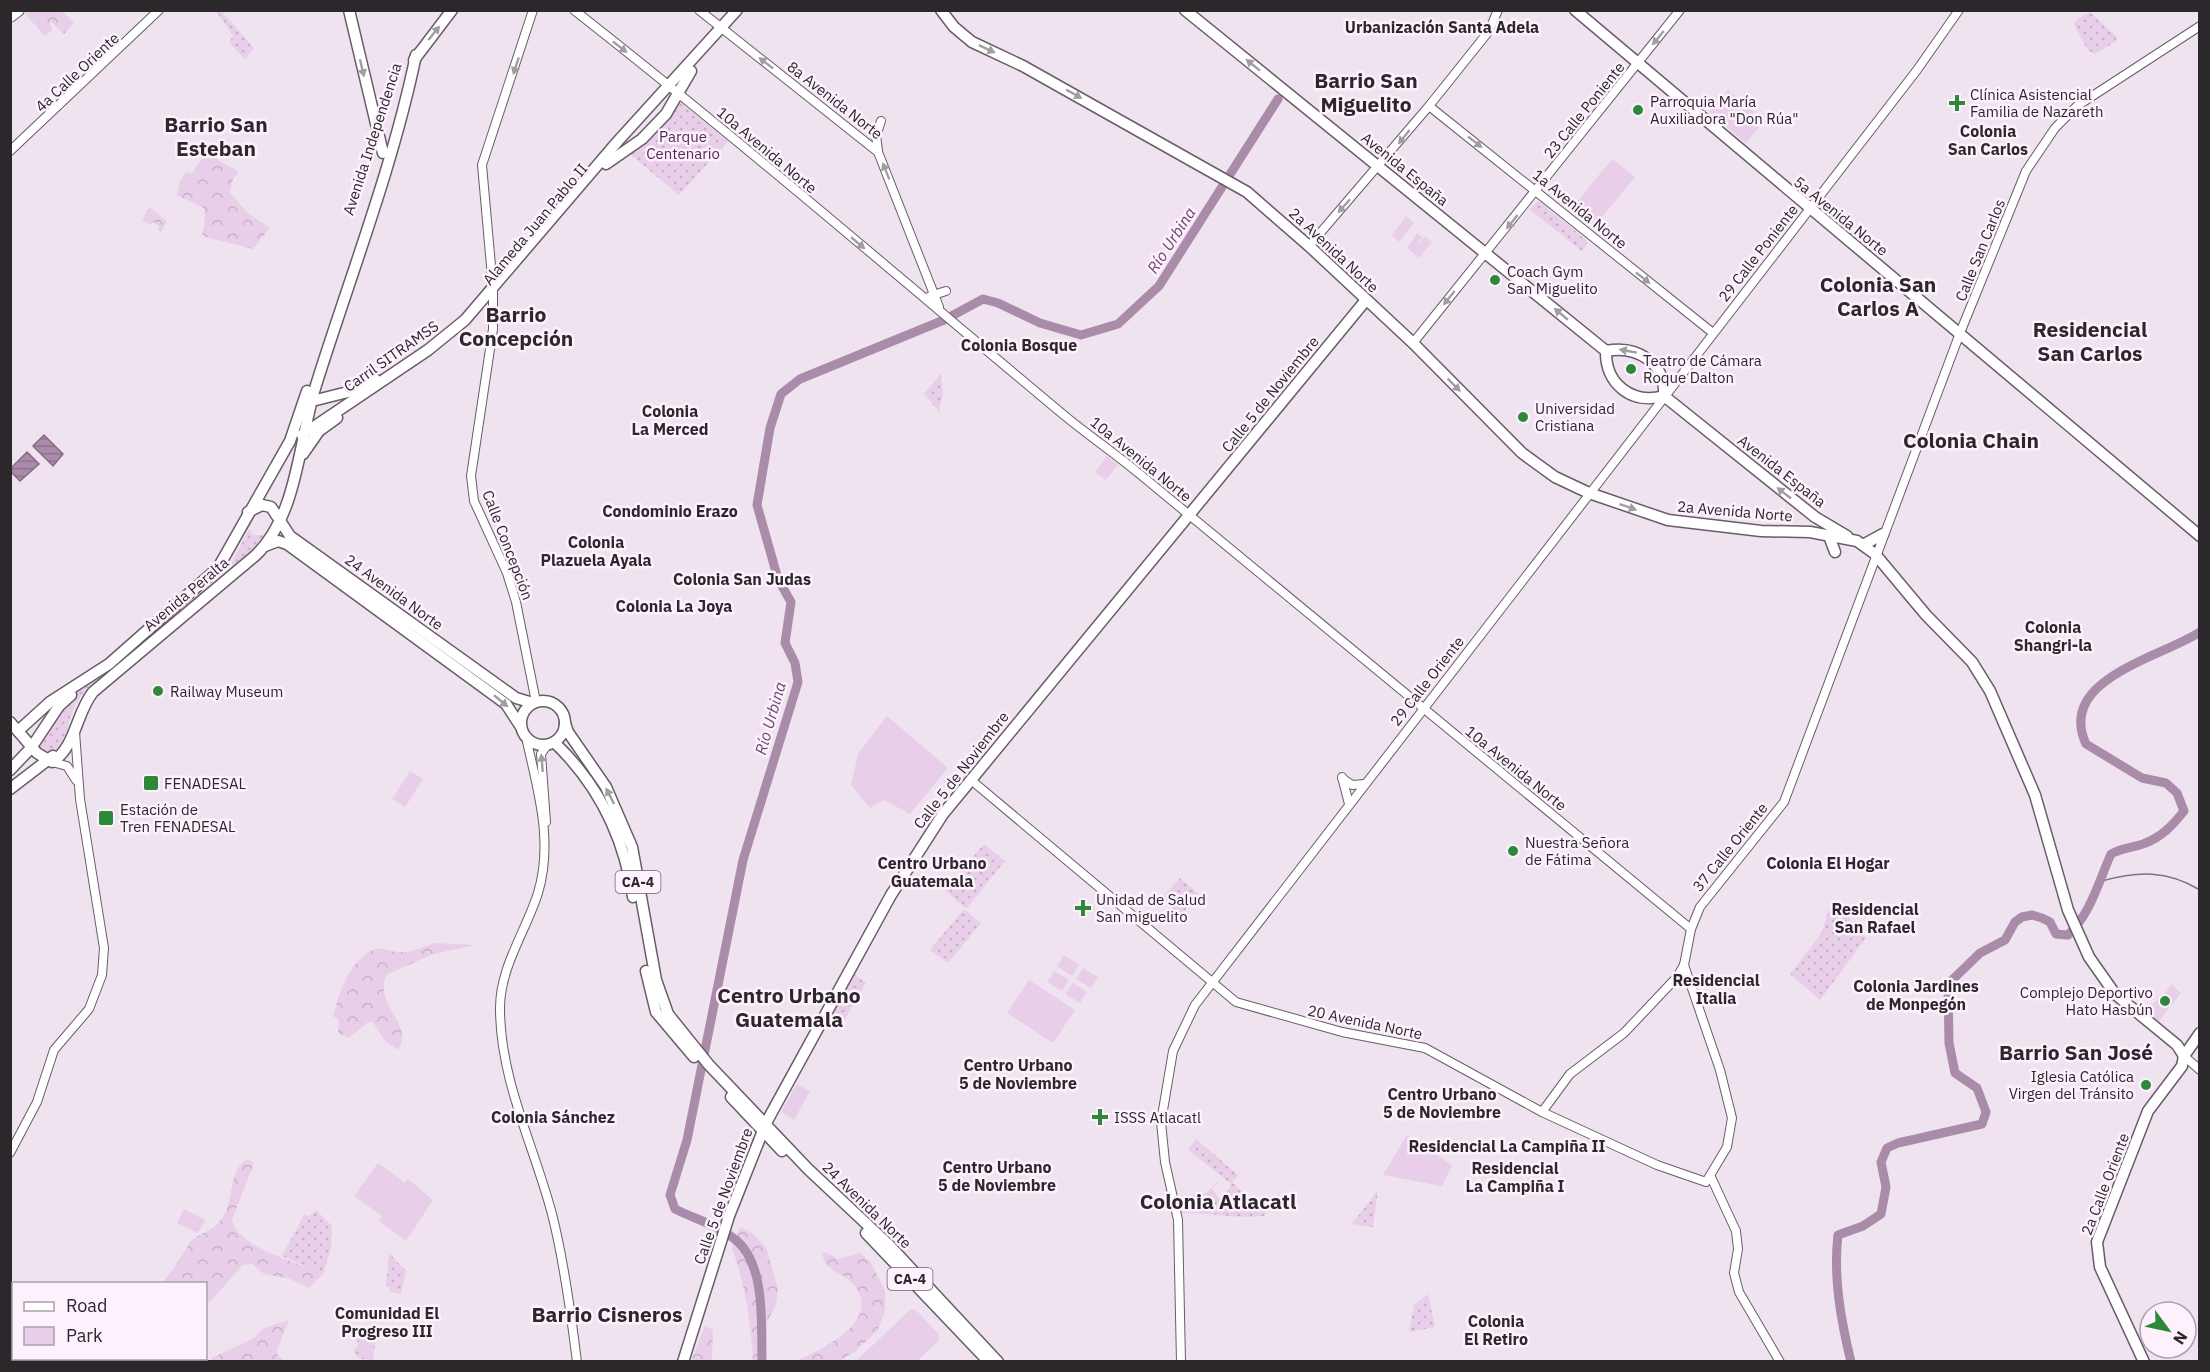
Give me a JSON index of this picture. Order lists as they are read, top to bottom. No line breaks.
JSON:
{"streets":{"main road":["Avenida Independencia","Avenida España","5a Avenida Norte","Alameda Juan Pablo II","2a Avenida Norte","Carril SITRAMSS","Calle 5 de Noviembre","24 Avenida Norte","Avenida Peralta","CA-4","2a Calle Oriente"],"street":["4a Calle Oriente","8a Avenida Norte","23 Calle Poniente","10a Avenida Norte","1a Avenida Norte","Calle San Carlos","29 Calle Poniente","Calle Concepción","29 Calle Oriente","37 Calle Oriente","20 Avenida Norte"]},"crossings":[["8a Avenida Norte","10a Avenida Norte"],["8a Avenida Norte","Alameda Juan Pablo II"],["8a Avenida Norte","Carril SITRAMSS"],["23 Calle Poniente","Avenida España"],["23 Calle Poniente","1a Avenida Norte"],["23 Calle Poniente","5a Avenida Norte"],["23 Calle Poniente","2a Avenida Norte"],["Avenida Independencia","Alameda Juan Pablo II"],["Avenida Independencia","Avenida Peralta"],["10a Avenida Norte","Alameda Juan Pablo II"],["10a Avenida Norte","Carril SITRAMSS"],["10a Avenida Norte","Calle 5 de Noviembre"],["10a Avenida Norte","29 Calle Oriente"],["10a Avenida Norte","37 Calle Oriente"],["Avenida España","2a Avenida Norte"],["Avenida España","29 Calle Poniente"],["Avenida España","29 Calle Oriente"],["1a Avenida Norte","29 Calle Poniente"],["5a Avenida Norte","Calle San Carlos"],["5a Avenida Norte","29 Calle Poniente"],["Alameda Juan Pablo II","Carril SITRAMSS"],["Alameda Juan Pablo II","Calle Concepción"],["Alameda Juan Pablo II","Avenida Peralta"],["2a Avenida Norte","Calle San Carlos"],["2a Avenida Norte","Calle 5 de Noviembre"],["2a Avenida Norte","29 Calle Oriente"],["2a Avenida Norte","37 Calle Oriente"],["2a Avenida Norte","2a Calle Oriente"],["Calle San Carlos","37 Calle Oriente"],["29 Calle Poniente","29 Calle Oriente"],["Carril SITRAMSS","Calle Concepción"],["Carril SITRAMSS","24 Avenida Norte"],["Carril SITRAMSS","Avenida Peralta"],["Calle 5 de Noviembre","24 Avenida Norte"],["Calle 5 de Noviembre","CA-4"],["Calle 5 de Noviembre","20 Avenida Norte"],["Calle Concepción","24 Avenida Norte"],["Calle Concepción","CA-4"],["24 Avenida Norte","Avenida Peralta"],["24 Avenida Norte","CA-4"],["29 Calle Oriente","20 Avenida Norte"],["37 Calle Oriente","20 Avenida Norte"]],"one_way":["8a Avenida Norte","23 Calle Poniente","Avenida España","1a Avenida Norte","2a Avenida Norte","Calle Concepción"],"districts":["Urbanización Santa Adela","Barrio San Miguelito","Barrio San Esteban","Colonia San Carlos","Colonia San Carlos A","Barrio Concepción","Residencial San Carlos","Colonia Bosque","Colonia La Merced","Colonia Chain","Condominio Erazo","Colonia Plazuela Ayala","Colonia San Judas","Colonia La Joya","Colonia Shangri-la","Centro Urbano Guatemala","Colonia El Hogar","Residencial San Rafael","Residencial Italia","Colonia Jardines de Monpegón","Centro Urbano Guatemala","Barrio San José","Centro Urbano 5 de Noviembre","Centro Urbano 5 de Noviembre","Colonia Sánchez","Residencial La Campiña II","Centro Urbano 5 de Noviembre","Residencial La Campiña I","Colonia Atlacatl","Comunidad El Progreso III","Barrio Cisneros","Colonia El Retiro"],"water":["Río Urbina"],"parks":["Parque Centenario"],"places":{"health":["Clínica Asistencial Familia de Nazareth","Unidad de Salud San miguelito","ISSS Atlacatl"],"other":["Parroquia María Auxiliadora \"Don Rúa\"","Coach Gym San Miguelito","Teatro de Cámara Roque Dalton","Universidad Cristiana","Railway Museum","Nuestra Señora de Fátima","Complejo Deportivo Hato Hasbún","Iglesia Católica Virgen del Tránsito"],"transit":["FENADESAL","Estación de Tren FENADESAL"]},"legend":["Road","Park"],"north":"bottom right"}
